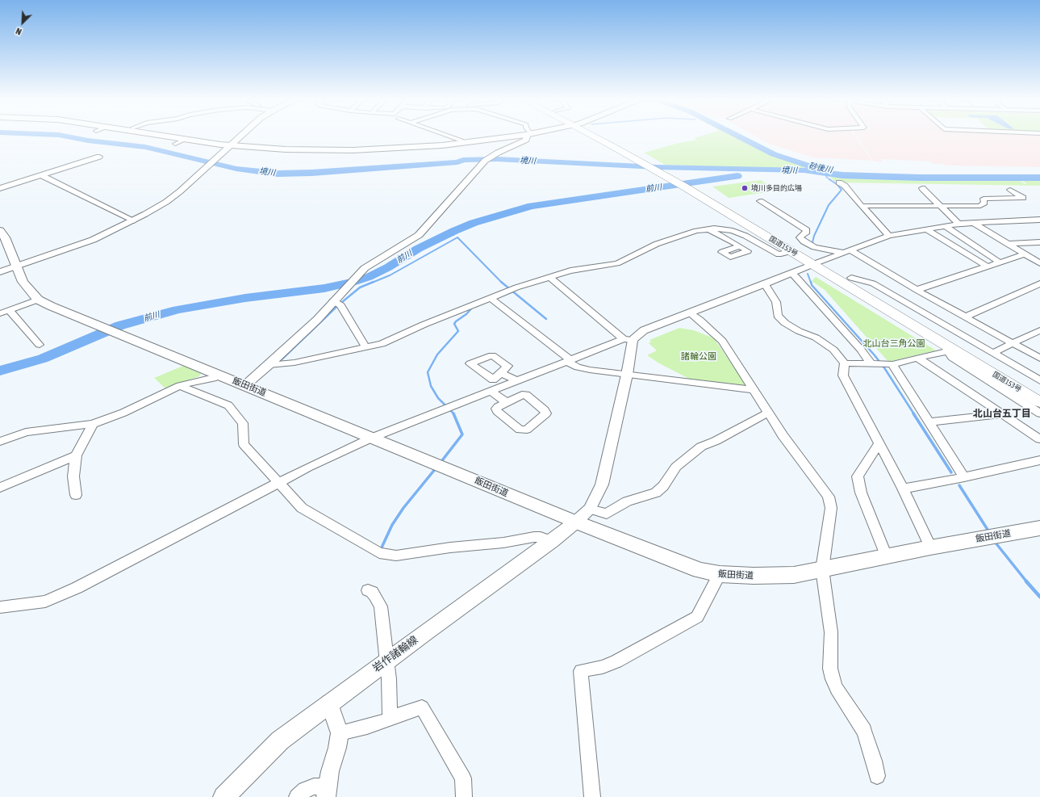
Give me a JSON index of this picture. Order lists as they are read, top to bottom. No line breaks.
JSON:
{"streets":{"highway":["国道153号"],"main road":["飯田街道","岩作諸輪線"]},"crossings":[["飯田街道","岩作諸輪線"]],"districts":["北山台五丁目"],"water":["境川","砂後川","前川"],"parks":["北山台三角公園","諸輪公園"],"places":["境川多目的広場"],"north":"bottom left"}
